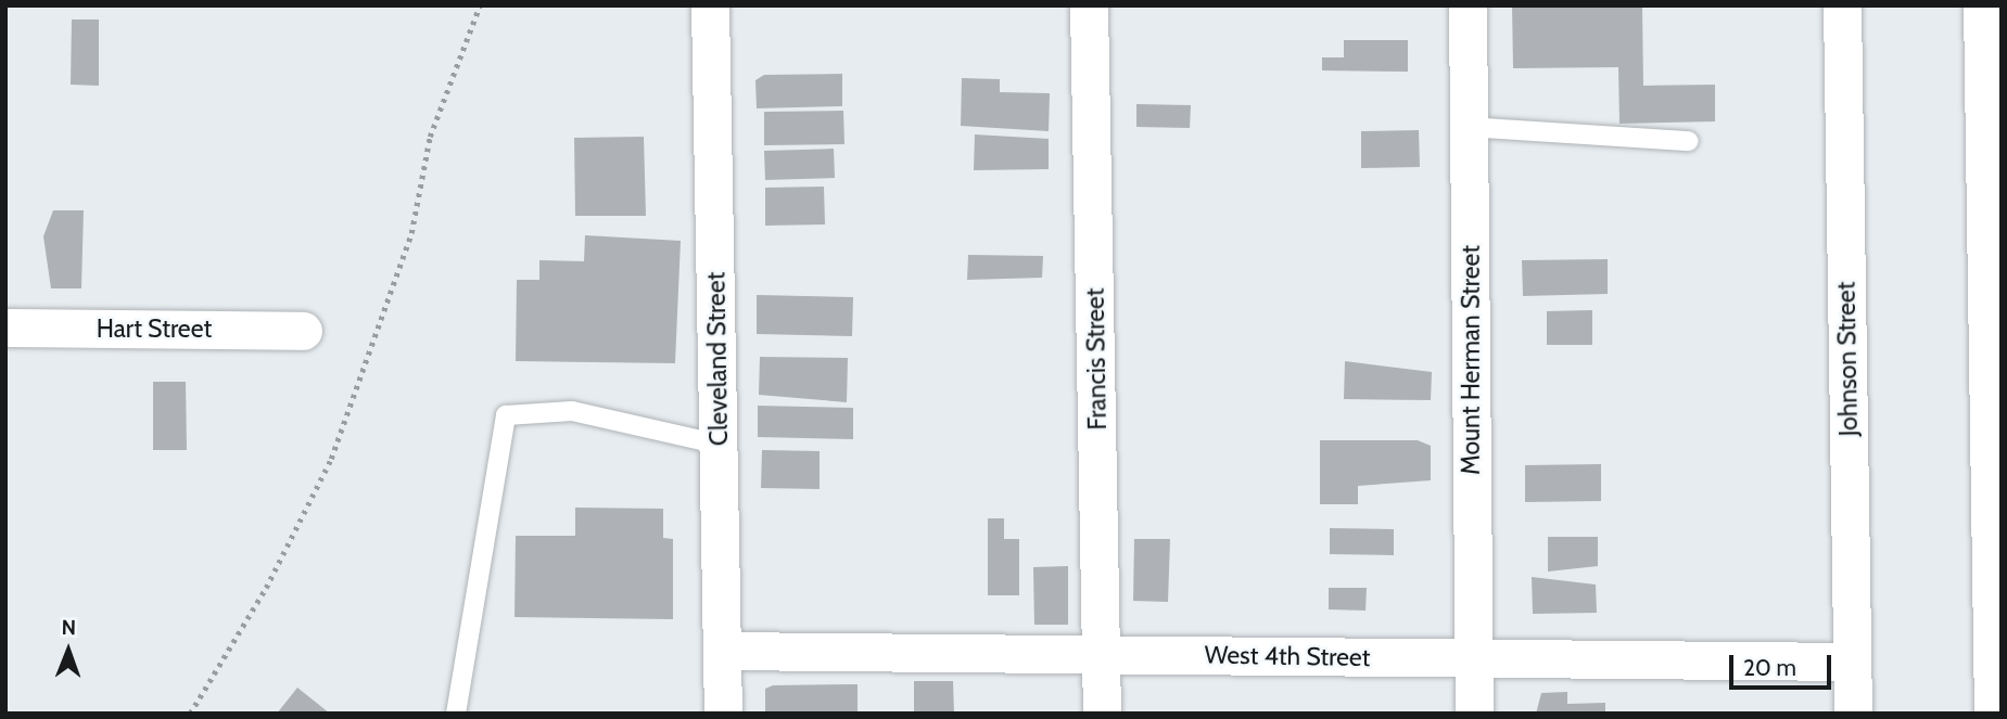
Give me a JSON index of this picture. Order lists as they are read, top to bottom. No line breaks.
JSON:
{"streets":{"street":["Hart Street","Cleveland Street","Francis Street","Johnson Street","Mount Herman Street","West 4th Street"]},"crossings":[["Cleveland Street","West 4th Street"],["Francis Street","West 4th Street"],["Johnson Street","West 4th Street"],["Mount Herman Street","West 4th Street"]],"scale_bar":"20 m","north":"top"}
